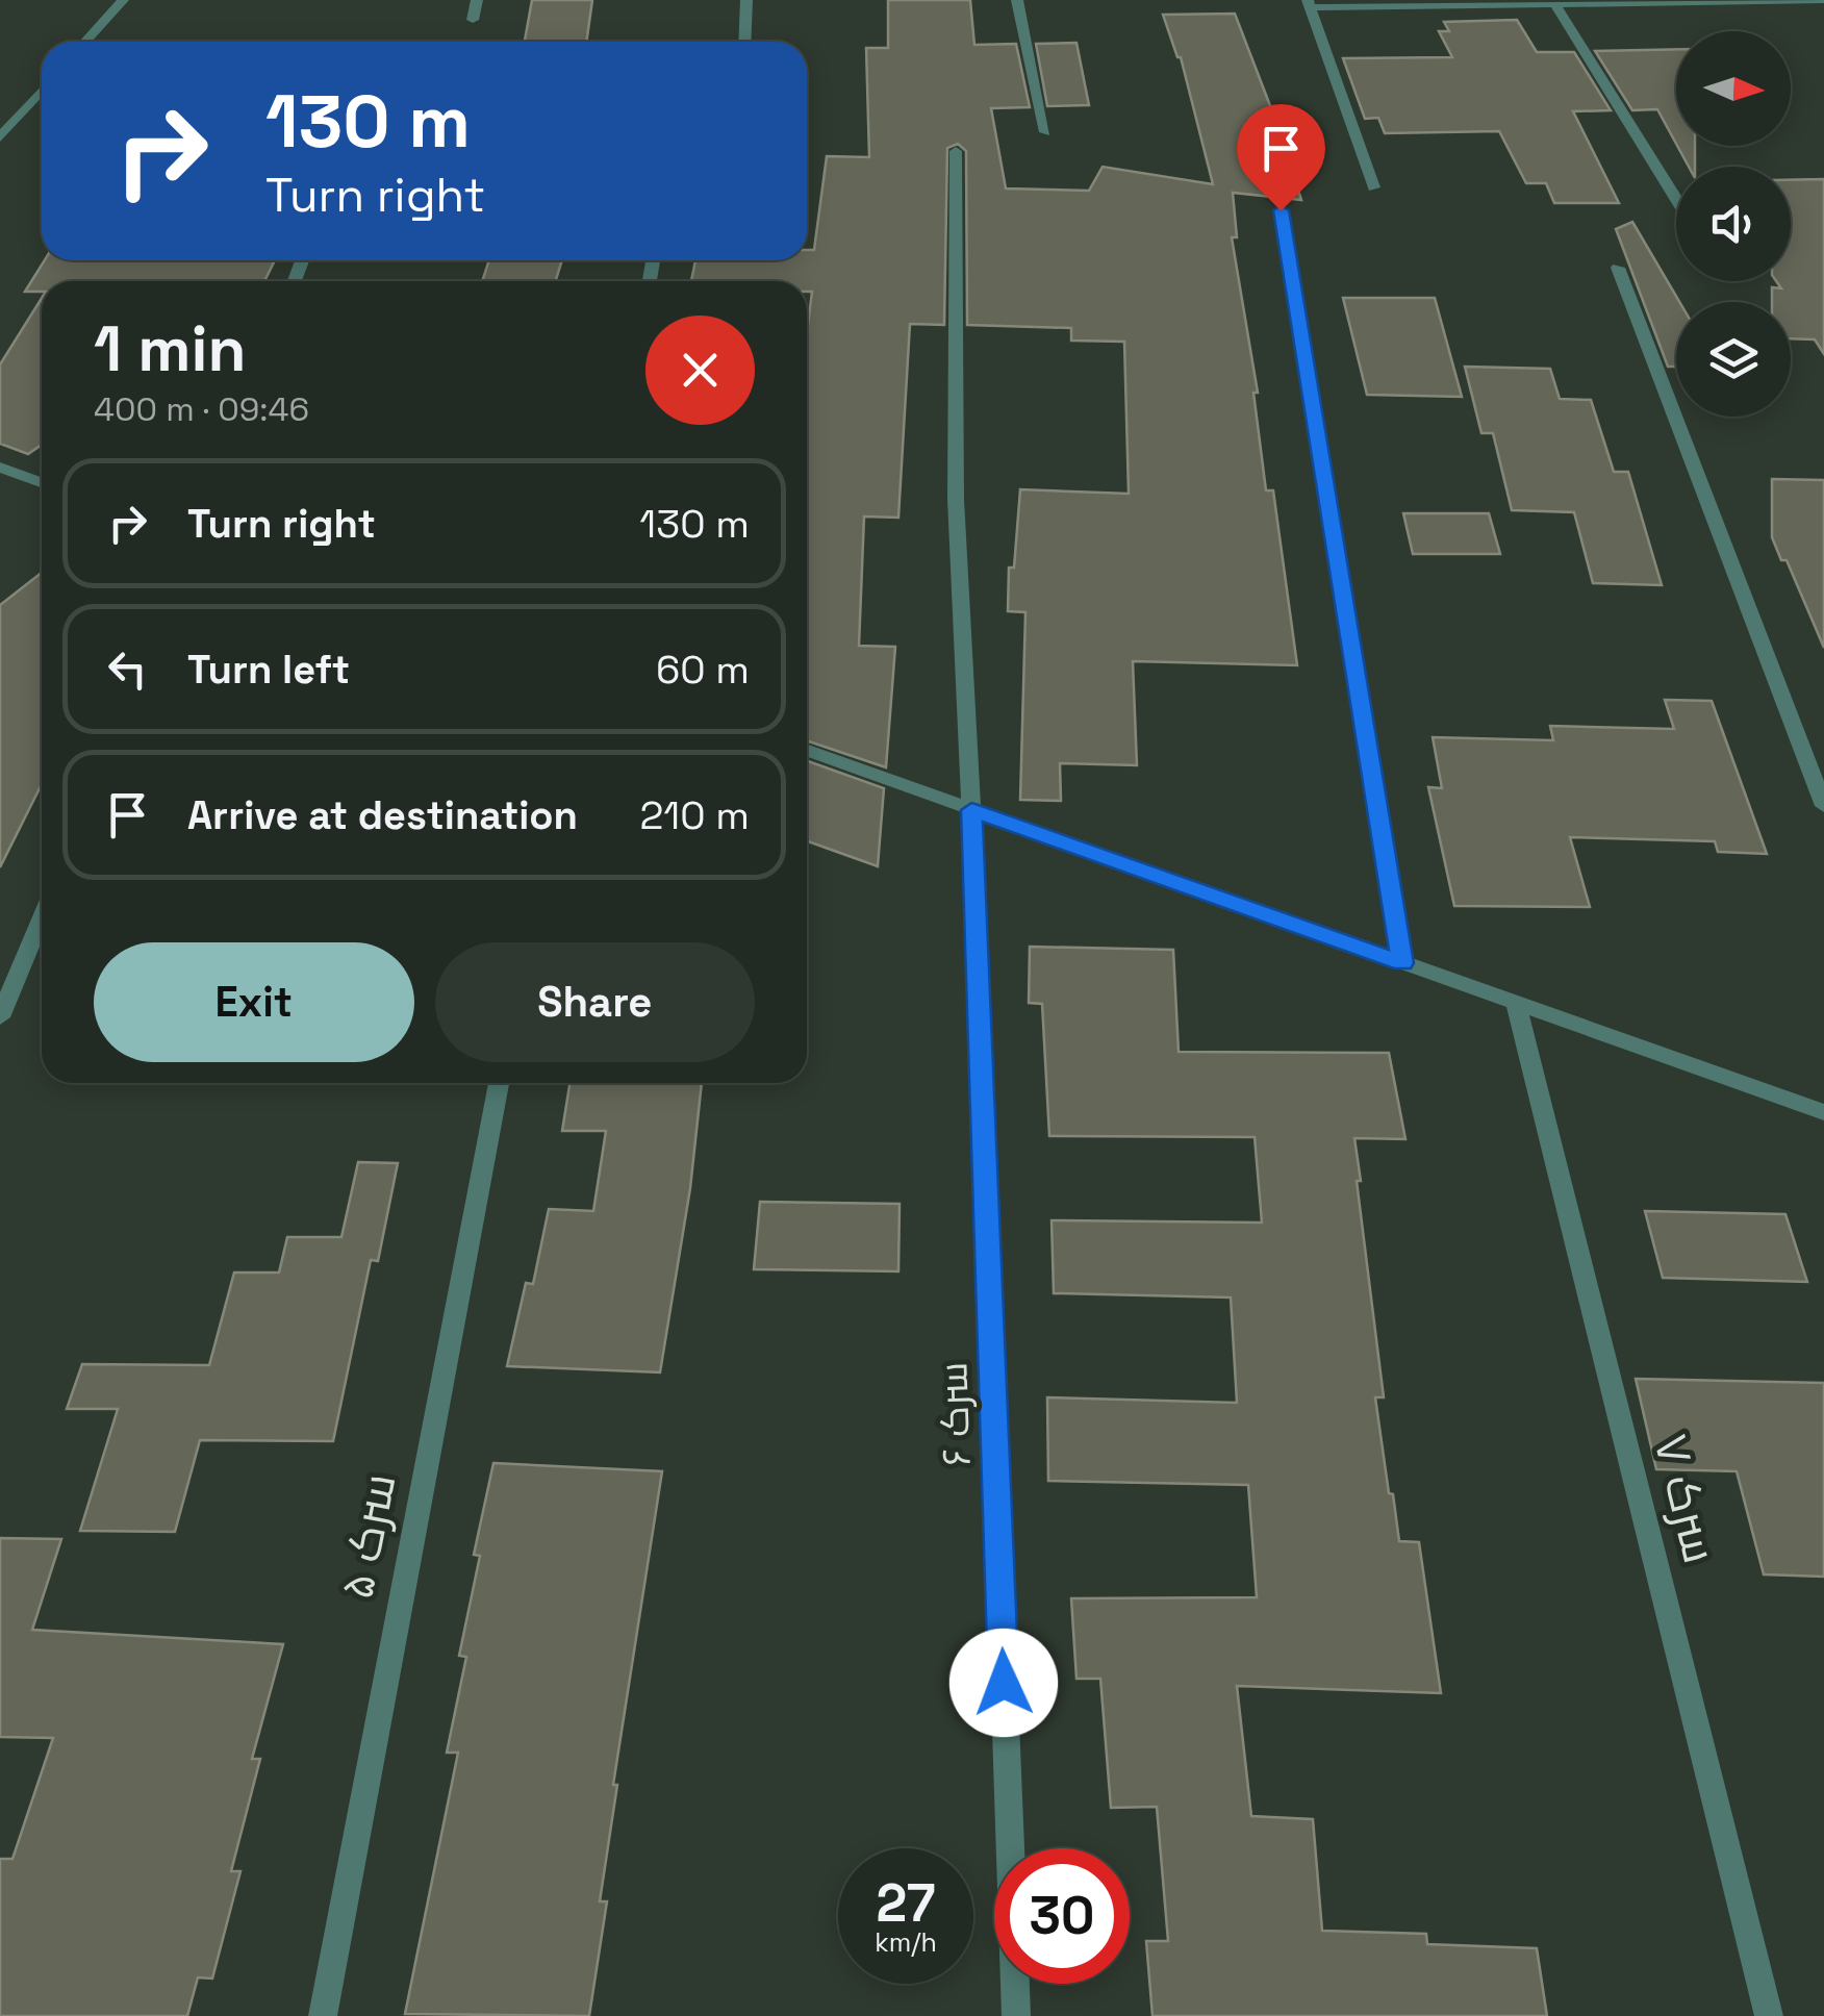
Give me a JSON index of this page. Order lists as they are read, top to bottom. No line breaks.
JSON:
{"streets":{"street":["سرک ۶","سرک ۷","سرک ۵"]},"north":"right","page":{"turn":["130 m","Turn right"],"heading":["1 min","400 m · 09:46"],"list":[{"name":"Turn right","value":"130 m"},{"name":"Turn left","value":"60 m"},{"name":"Arrive at destination","value":"210 m"}],"buttons":["Exit","Share"],"speed":"27 km/h","limit":"30"}}
